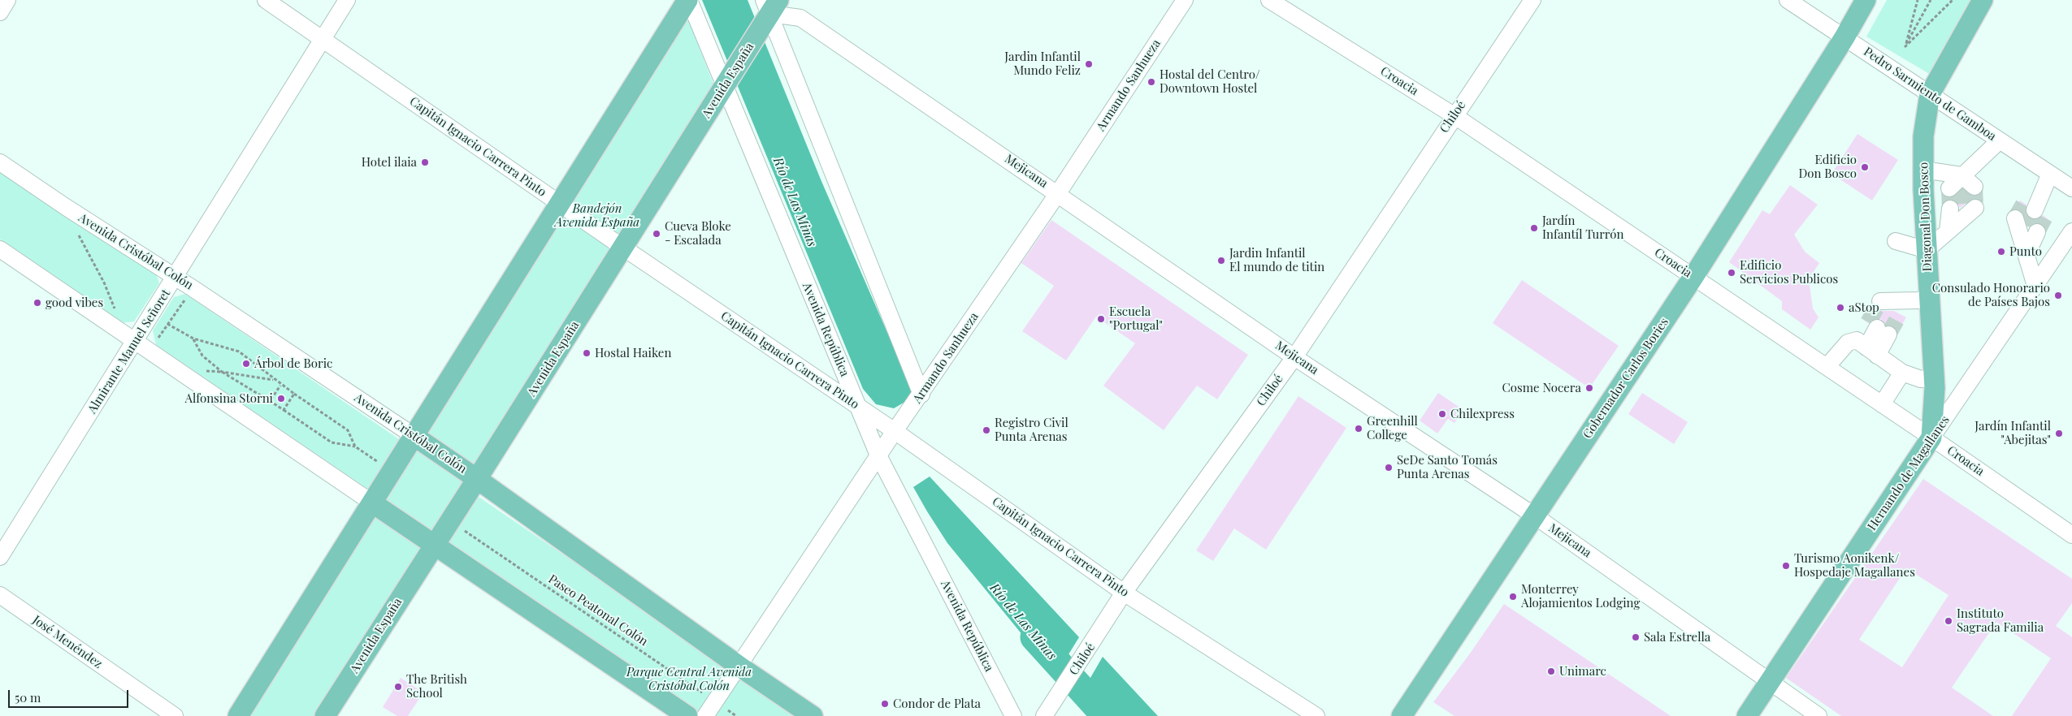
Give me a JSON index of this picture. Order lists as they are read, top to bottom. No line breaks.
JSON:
{"streets":{"main road":["Avenida España","Diagonal Don Bosco","Avenida Cristóbal Colón","Gobernador Carlos Bories","Hernando de Magallanes"],"street":["Croacia","Armando Sanhueza","Pedro Sarmiento de Gamboa","Chiloé","Capitán Ignacio Carrera Pinto","Mejicana","Avenida República","Almirante Manuel Señoret","José Menéndez"],"path":["Paseo Peatonal Colón"]},"crossings":[["Avenida España","Capitán Ignacio Carrera Pinto"],["Avenida España","Mejicana"],["Avenida España","Avenida Cristóbal Colón"],["Avenida España","Avenida República"],["Avenida España","Paseo Peatonal Colón"],["Croacia","Chiloé"],["Croacia","Diagonal Don Bosco"],["Croacia","Gobernador Carlos Bories"],["Croacia","Hernando de Magallanes"],["Armando Sanhueza","Capitán Ignacio Carrera Pinto"],["Armando Sanhueza","Mejicana"],["Armando Sanhueza","Avenida Cristóbal Colón"],["Armando Sanhueza","Avenida República"],["Armando Sanhueza","Paseo Peatonal Colón"],["Pedro Sarmiento de Gamboa","Diagonal Don Bosco"],["Pedro Sarmiento de Gamboa","Gobernador Carlos Bories"],["Chiloé","Capitán Ignacio Carrera Pinto"],["Chiloé","Mejicana"],["Capitán Ignacio Carrera Pinto","Avenida República"],["Capitán Ignacio Carrera Pinto","Almirante Manuel Señoret"],["Mejicana","Gobernador Carlos Bories"],["Mejicana","Hernando de Magallanes"],["Diagonal Don Bosco","Hernando de Magallanes"],["Avenida Cristóbal Colón","Almirante Manuel Señoret"]],"water":["Río de Las Minas"],"parks":["Bandejón Avenida España","Parque Central Avenida Cristóbal Colón"],"places":["Jardin Infantil Mundo Feliz","Hostal del Centro/ Downtown Hostel","Hotel ilaia","Edificio Don Bosco","Jardín Infantíl Turrón","Cueva Bloke - Escalada","Punto","Jardin Infantil El mundo de titin","Edificio Servicios Publicos","Consulado Honorario de Países Bajos","good vibes","aStop","Escuela \"Portugal\"","Hostal Haiken","Árbol de Boric","Cosme Nocera","Alfonsina Storni","Chilexpress","Greenhill College","Registro Civil Punta Arenas","Jardín Infantil \"Abejitas\"","SeDe Santo Tomás Punta Arenas","Turismo Aonikenk/ Hospedaje Magallanes","Monterrey Alojamientos Lodging","Instituto Sagrada Familia","Sala Estrella","Unimarc","The British School","Condor de Plata"],"scale_bar":"50 m"}
